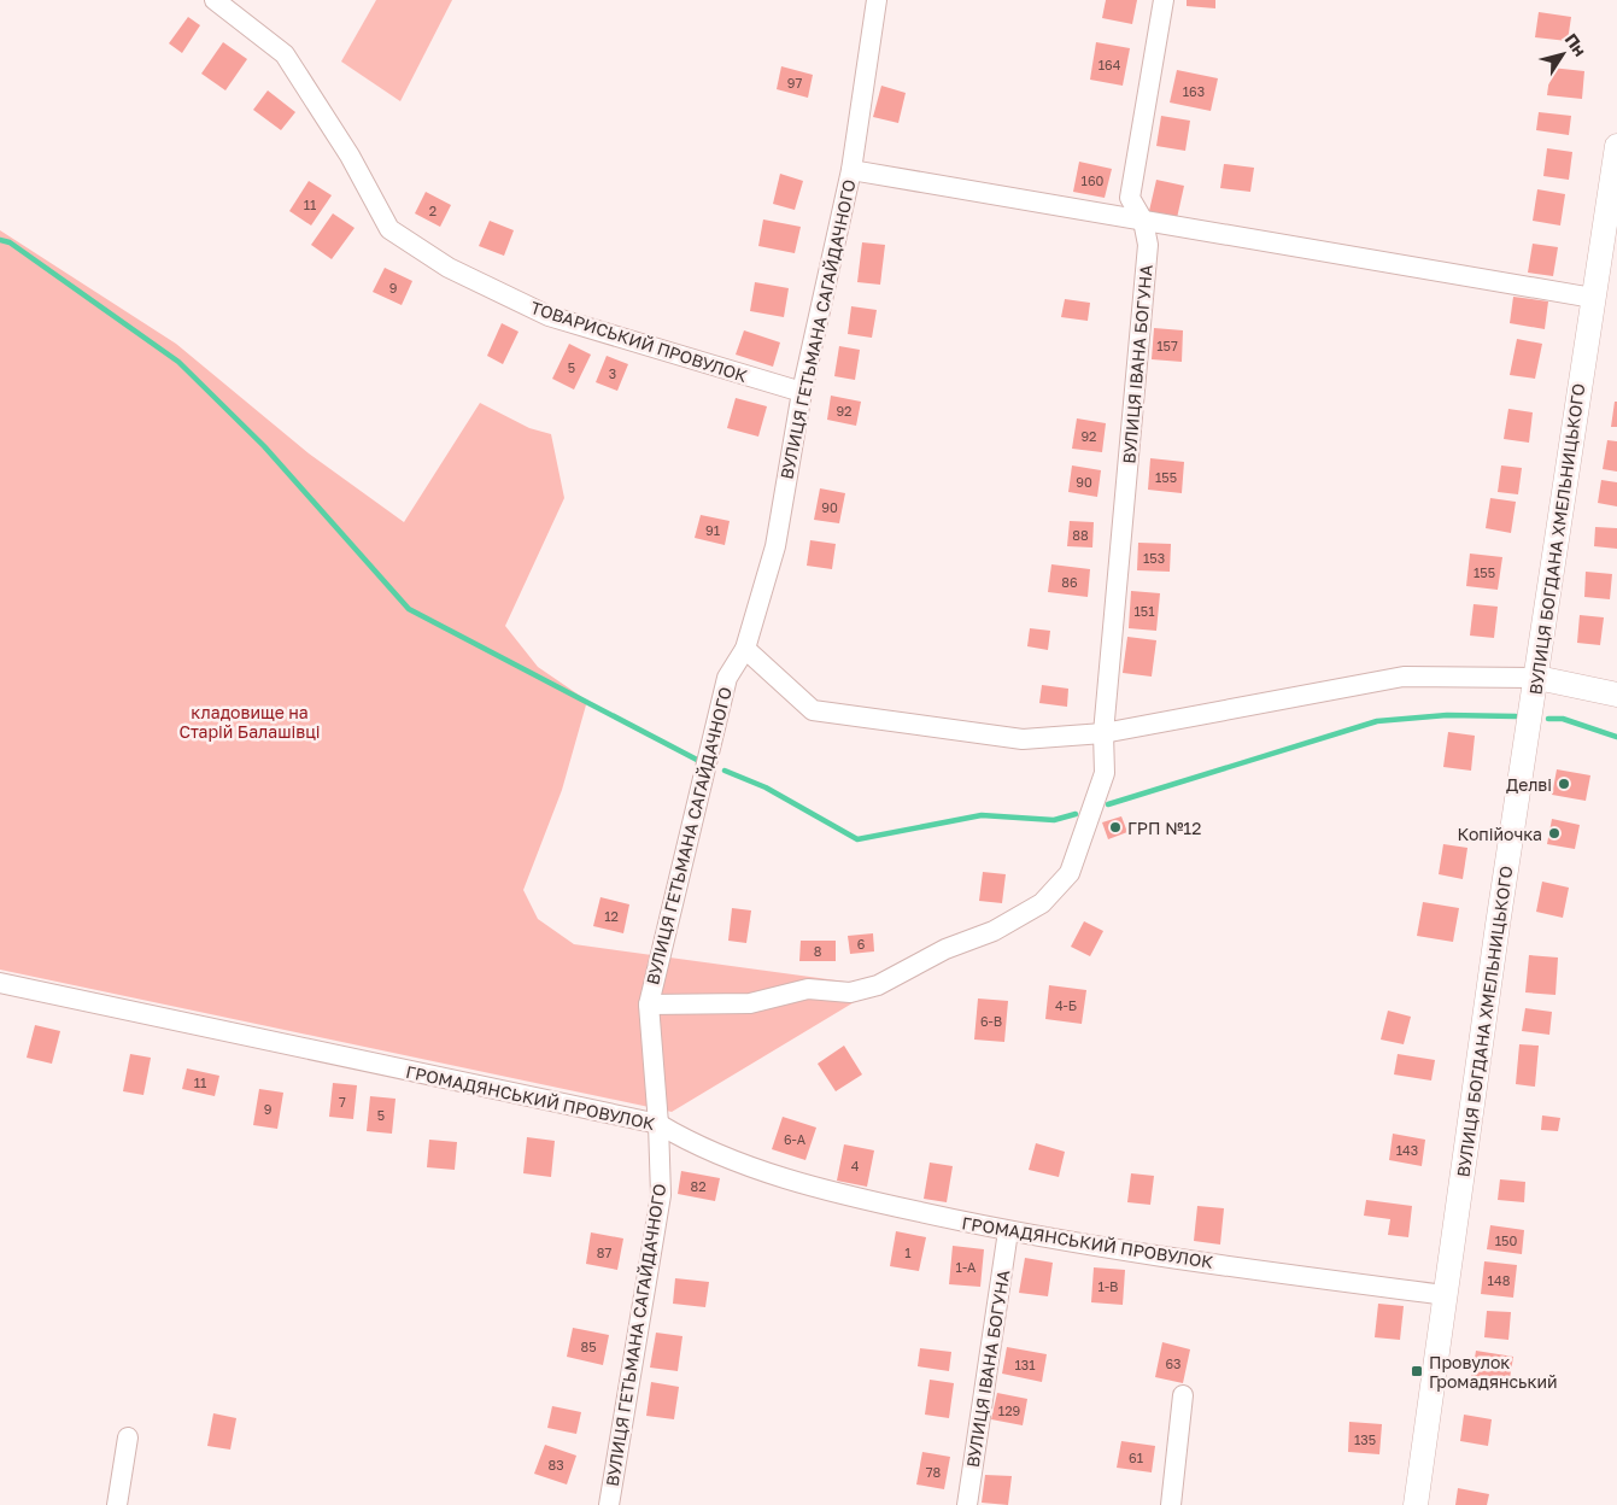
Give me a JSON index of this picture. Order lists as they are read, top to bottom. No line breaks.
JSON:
{"streets":{"street":["ВУЛИЦЯ ГЕТЬМАНА САГАЙДАЧНОГО","ТОВАРИСЬКИЙ ПРОВУЛОК","ВУЛИЦЯ ІВАНА БОГУНА","ВУЛИЦЯ БОГДАНА ХМЕЛЬНИЦЬКОГО","ГРОМАДЯНСЬКИЙ ПРОВУЛОК"]},"crossings":[["ВУЛИЦЯ ГЕТЬМАНА САГАЙДАЧНОГО","ТОВАРИСЬКИЙ ПРОВУЛОК"],["ВУЛИЦЯ ГЕТЬМАНА САГАЙДАЧНОГО","ГРОМАДЯНСЬКИЙ ПРОВУЛОК"],["ВУЛИЦЯ ІВАНА БОГУНА","ГРОМАДЯНСЬКИЙ ПРОВУЛОК"],["ВУЛИЦЯ БОГДАНА ХМЕЛЬНИЦЬКОГО","ГРОМАДЯНСЬКИЙ ПРОВУЛОК"]],"parks":["кладовище на Старій Балашівці"],"places":{"other":["Делві","ГРП №12","Копійочка"],"transit":["Провулок Громадянський"]},"house_numbers":["164","97","163","160","11","2","9","157","5","3","92","92","155","90","90","91","88","153","155","86","151","12","6","8","4-Б","6-В","11","7","9","5","6-А","143","4","82","150","87","1","1-А","148","1-В","85","63","131","129","135","61","83","78"],"north":"top right"}
